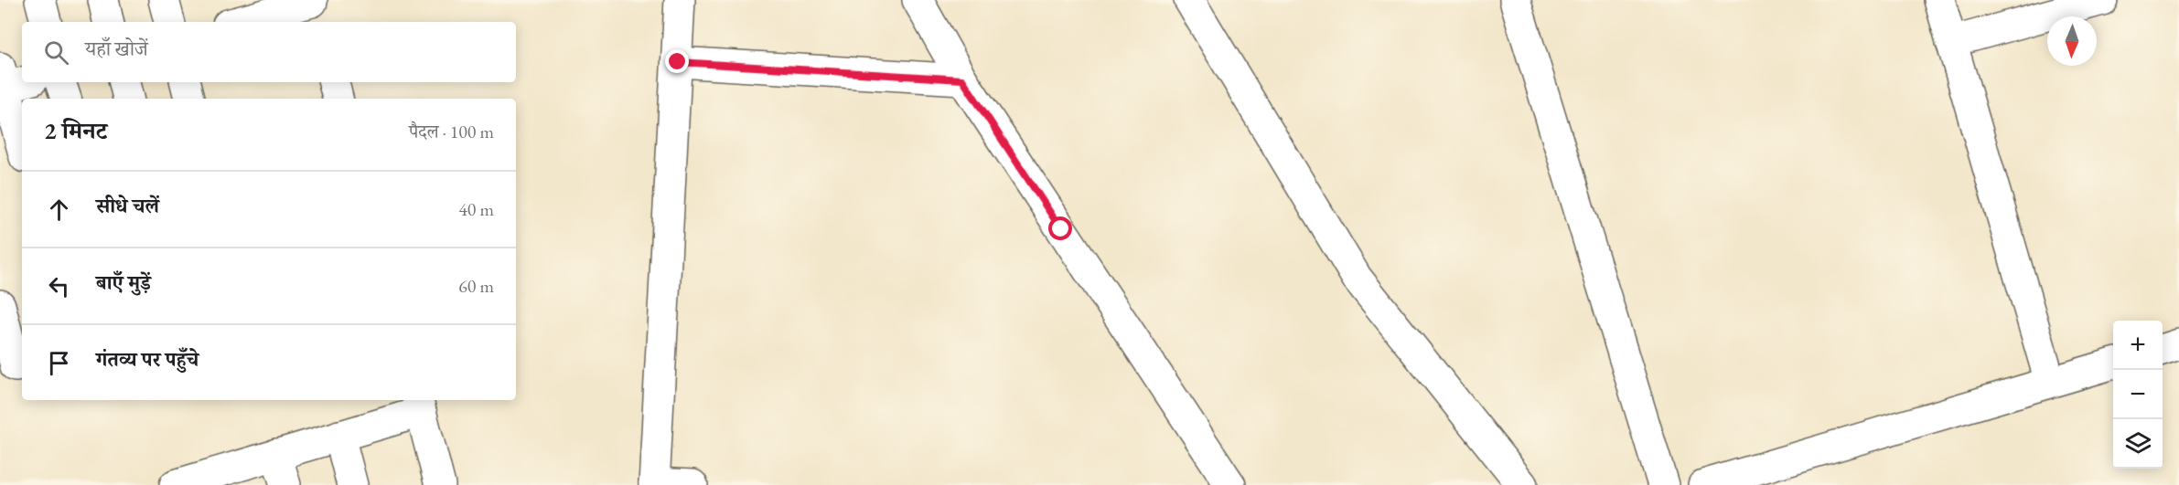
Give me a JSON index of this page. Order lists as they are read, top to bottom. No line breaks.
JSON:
{"north":"bottom","page":{"search":"यहाँ खोजें","heading":["2 मिनट","पैदल · 100 m"],"list":[["सीधे चलें","40 m"],["बाएँ मुड़ें","60 m"],"गंतव्य पर पहुँचे"],"map_buttons":["+","−"]}}
